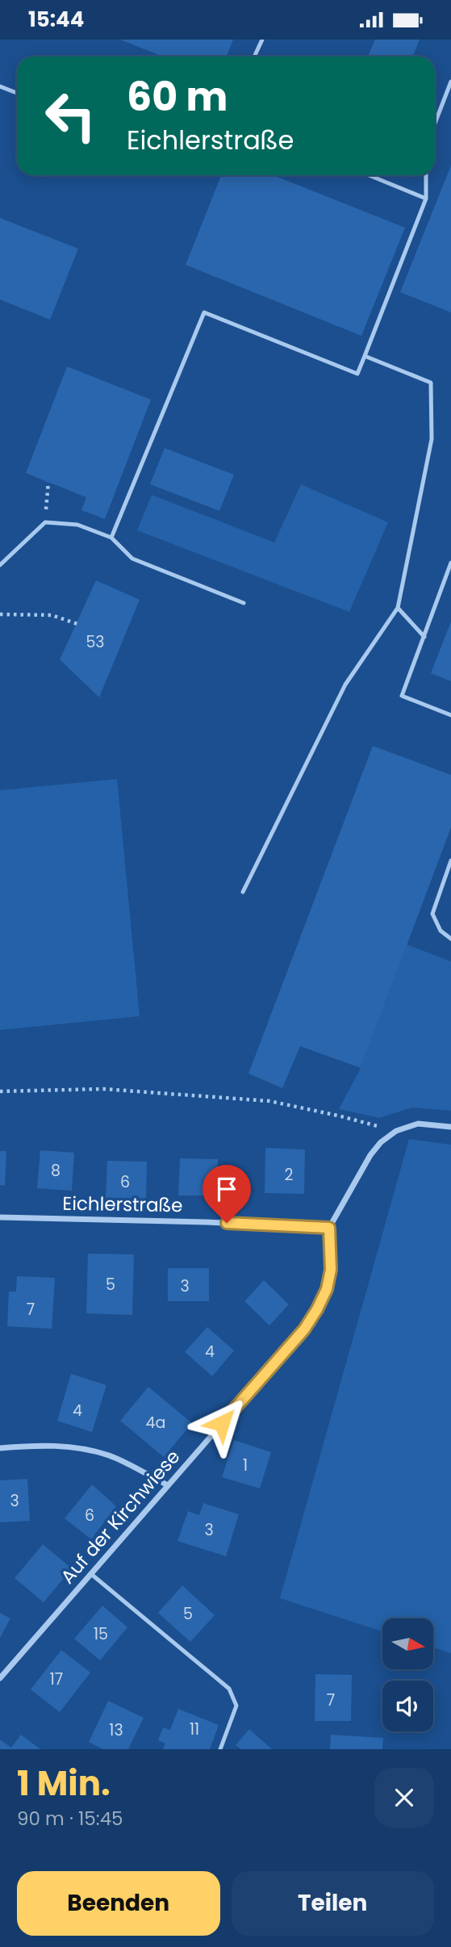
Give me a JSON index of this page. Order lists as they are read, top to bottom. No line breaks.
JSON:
{"streets":{"street":["Eichlerstraße","Auf der Kirchwiese"]},"crossings":[["Eichlerstraße","Auf der Kirchwiese"]],"house_numbers":["53","8","2","6","5","3","7","4","4","4a","1","3","6","3","5","15","17","7","11","13"],"north":"right","page":{"status":"15:44","turn":["60 m","Eichlerstraße"],"heading":["1 Min.","90 m · 15:45"],"buttons":["Beenden","Teilen"]}}
